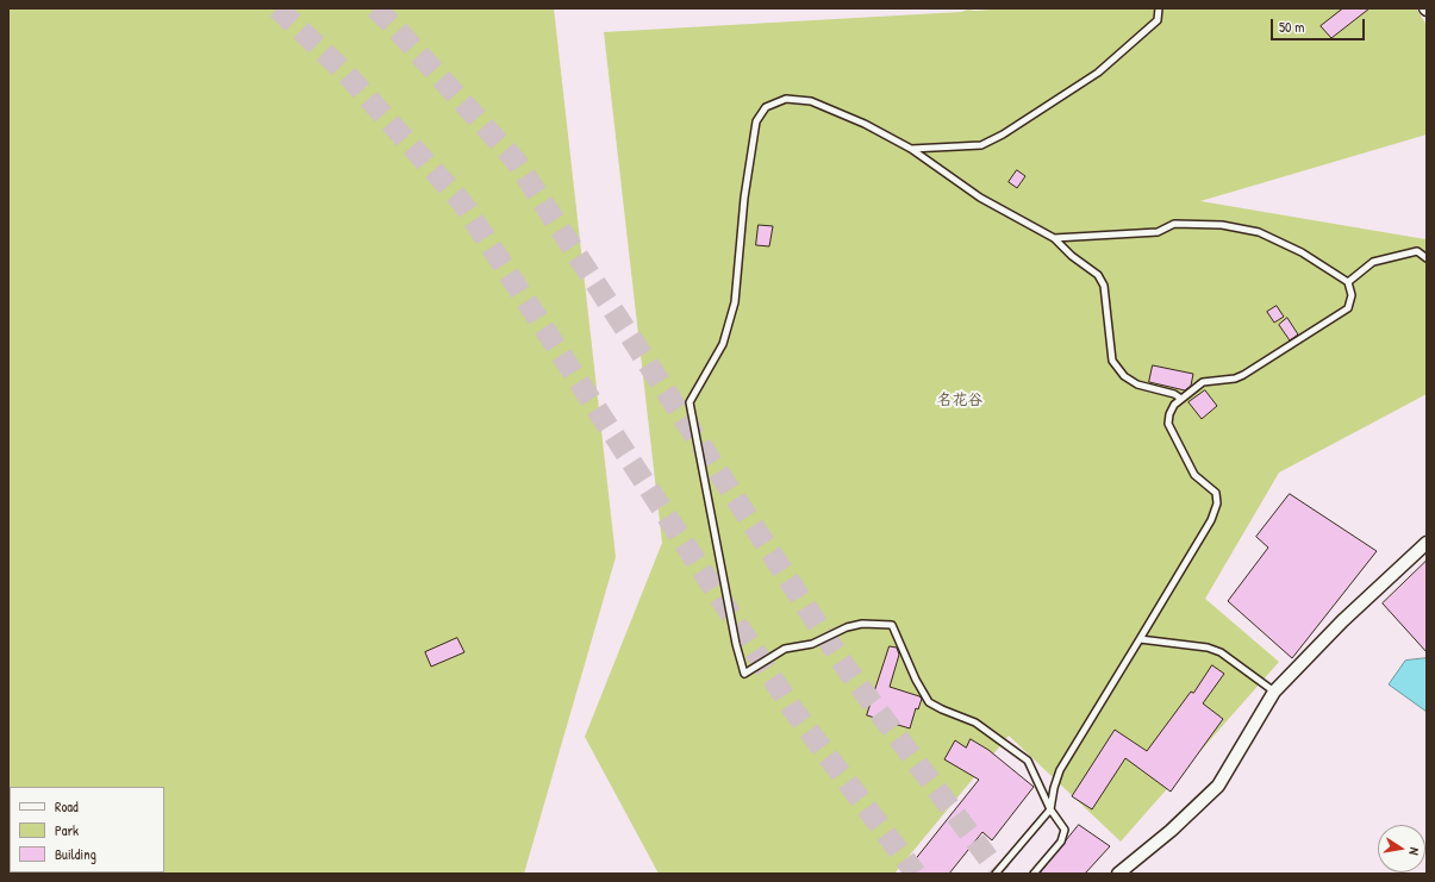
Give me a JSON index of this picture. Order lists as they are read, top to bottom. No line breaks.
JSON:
{"parks":["名花谷"],"legend":["Road","Park","Building"],"scale_bar":"50 m","north":"right"}
